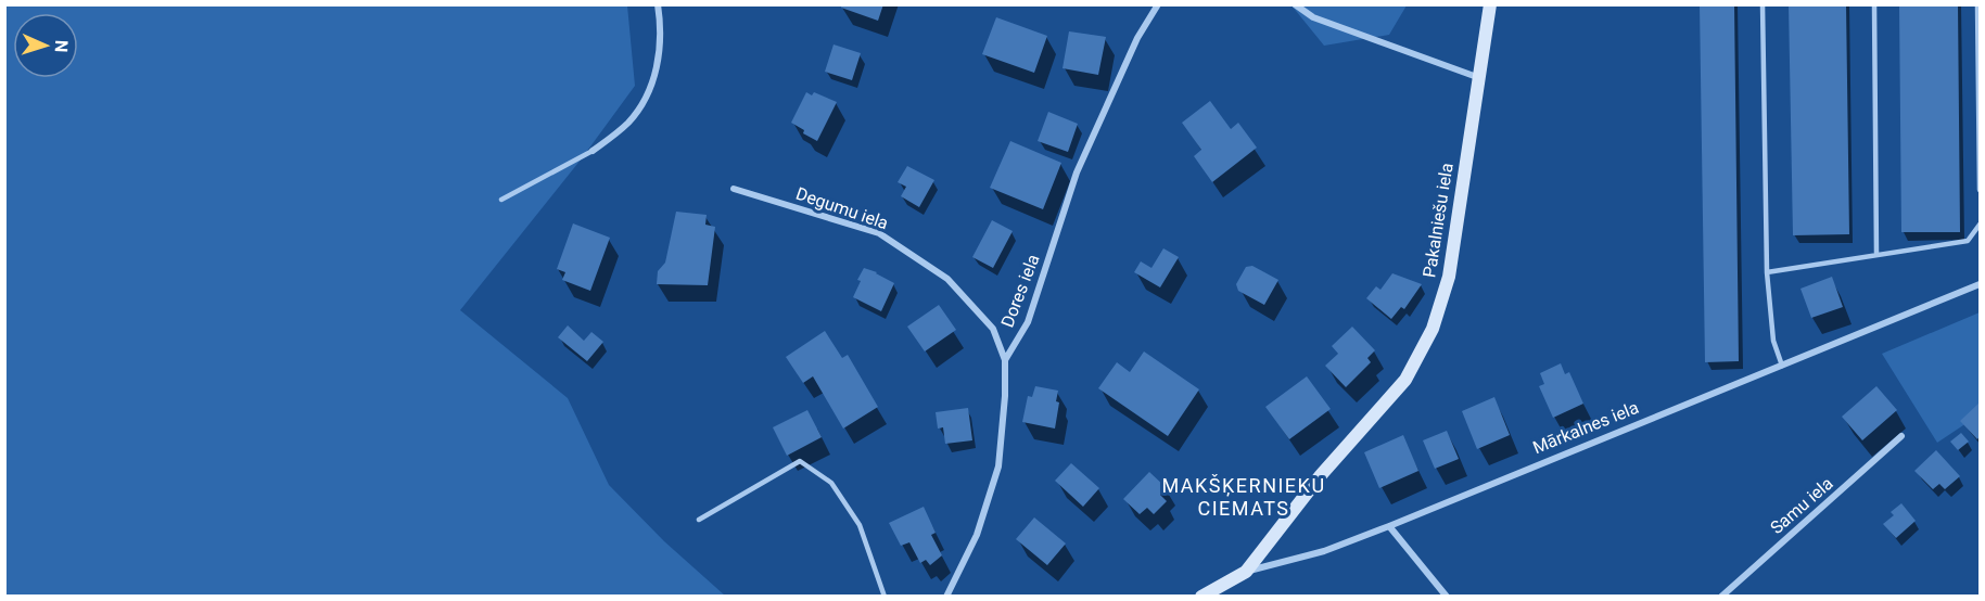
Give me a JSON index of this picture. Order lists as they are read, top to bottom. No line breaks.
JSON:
{"streets":{"street":["Degumu iela","Pakalniešu iela","Dores iela","Mārkalnes iela","Samu iela"]},"crossings":[["Degumu iela","Dores iela"],["Pakalniešu iela","Mārkalnes iela"]],"districts":["MAKŠĶERNIEKU CIEMATS"],"north":"right"}
